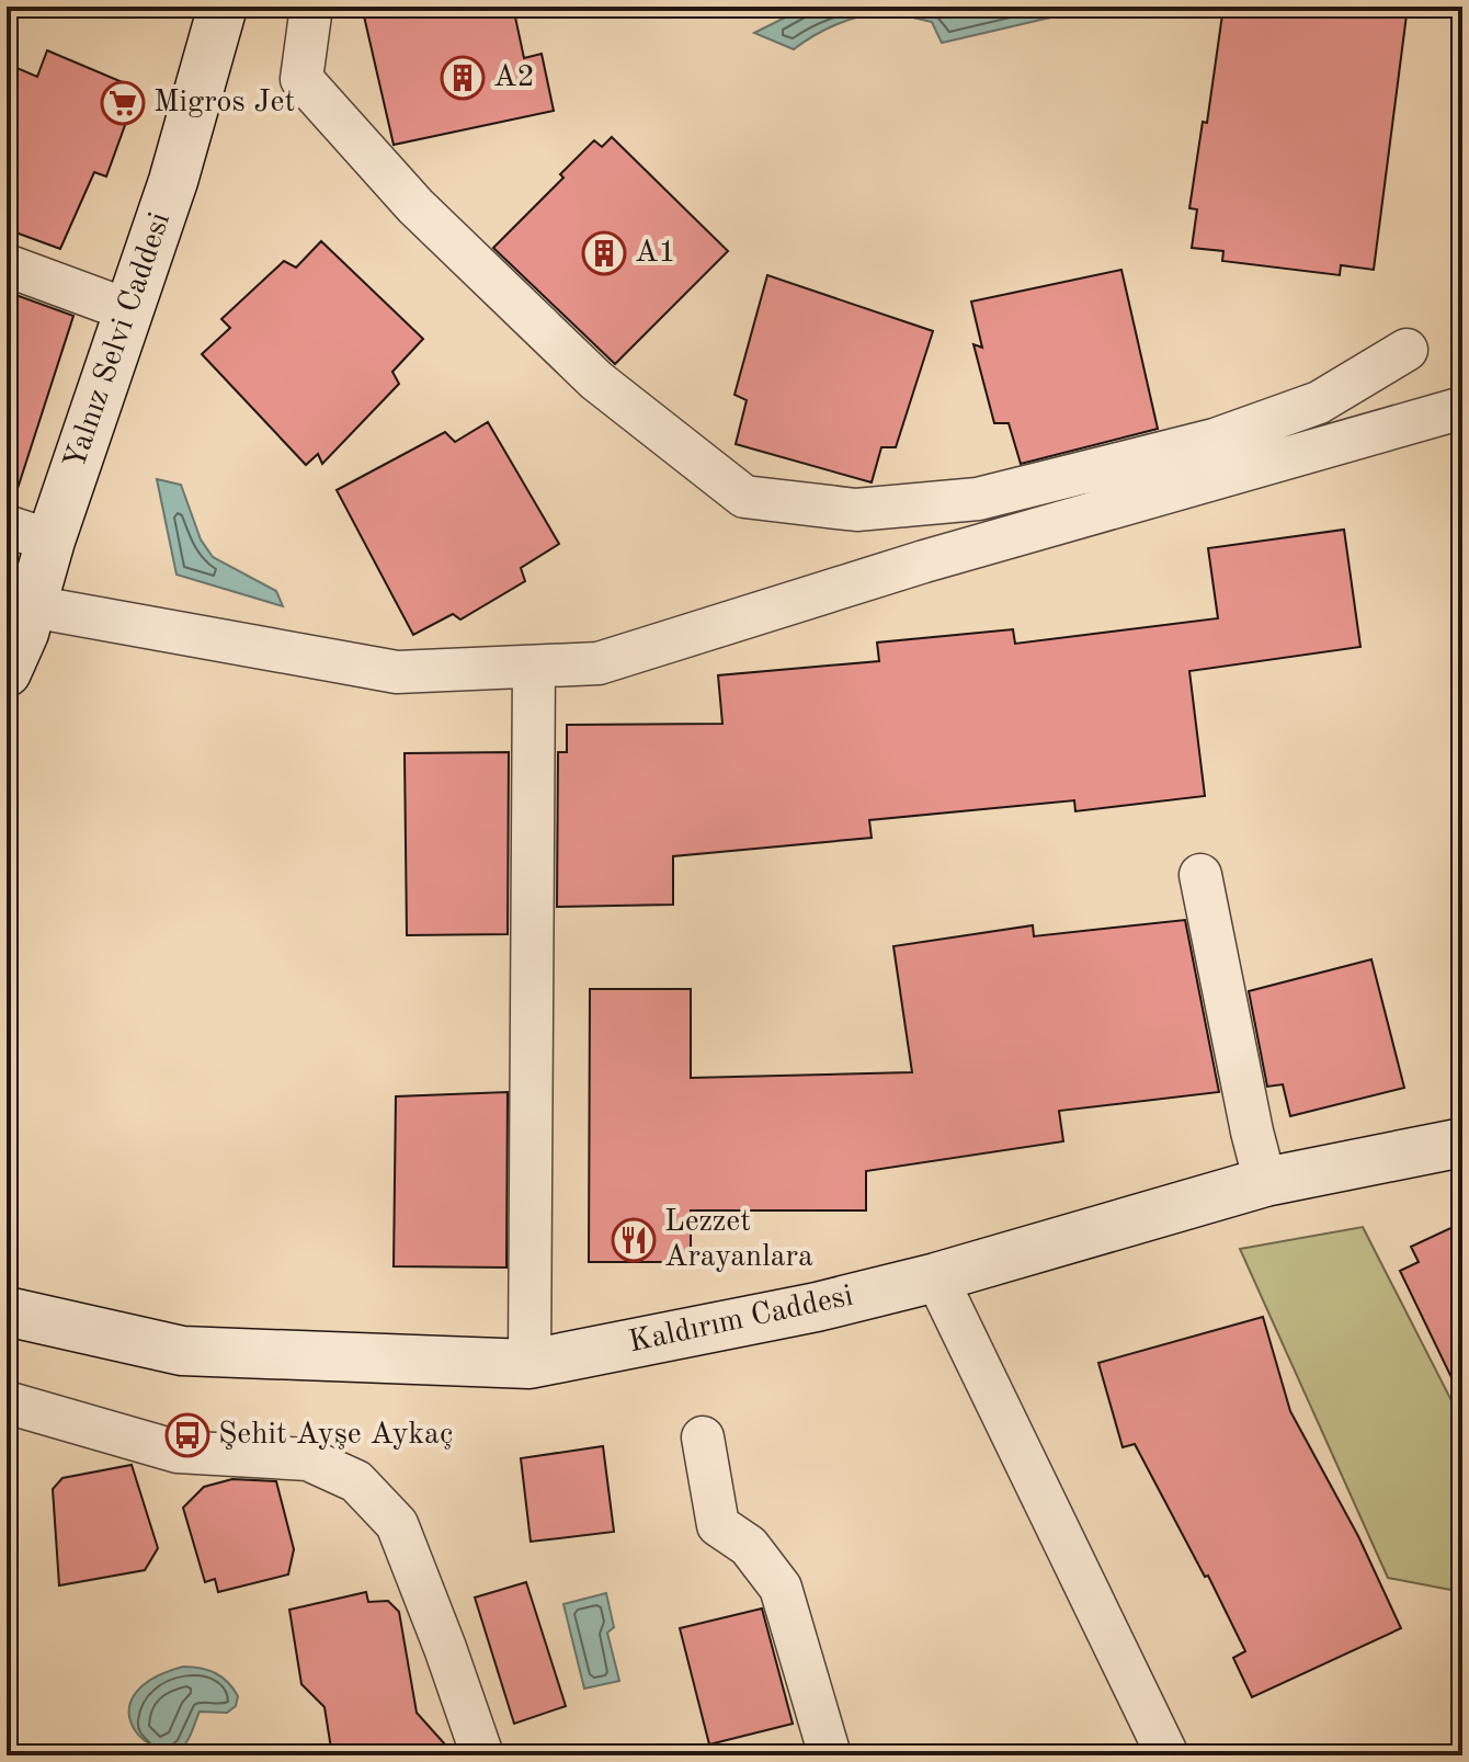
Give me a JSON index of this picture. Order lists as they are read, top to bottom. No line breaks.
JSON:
{"streets":{"street":["Yalnız Selvi Caddesi","Kaldırım Caddesi"]},"places":{"building":["A2","A1"],"supermarket":["Migros Jet"],"restaurant":["Lezzet Arayanlara"],"bus stop":["Şehit Ayşe Aykaç"]}}
